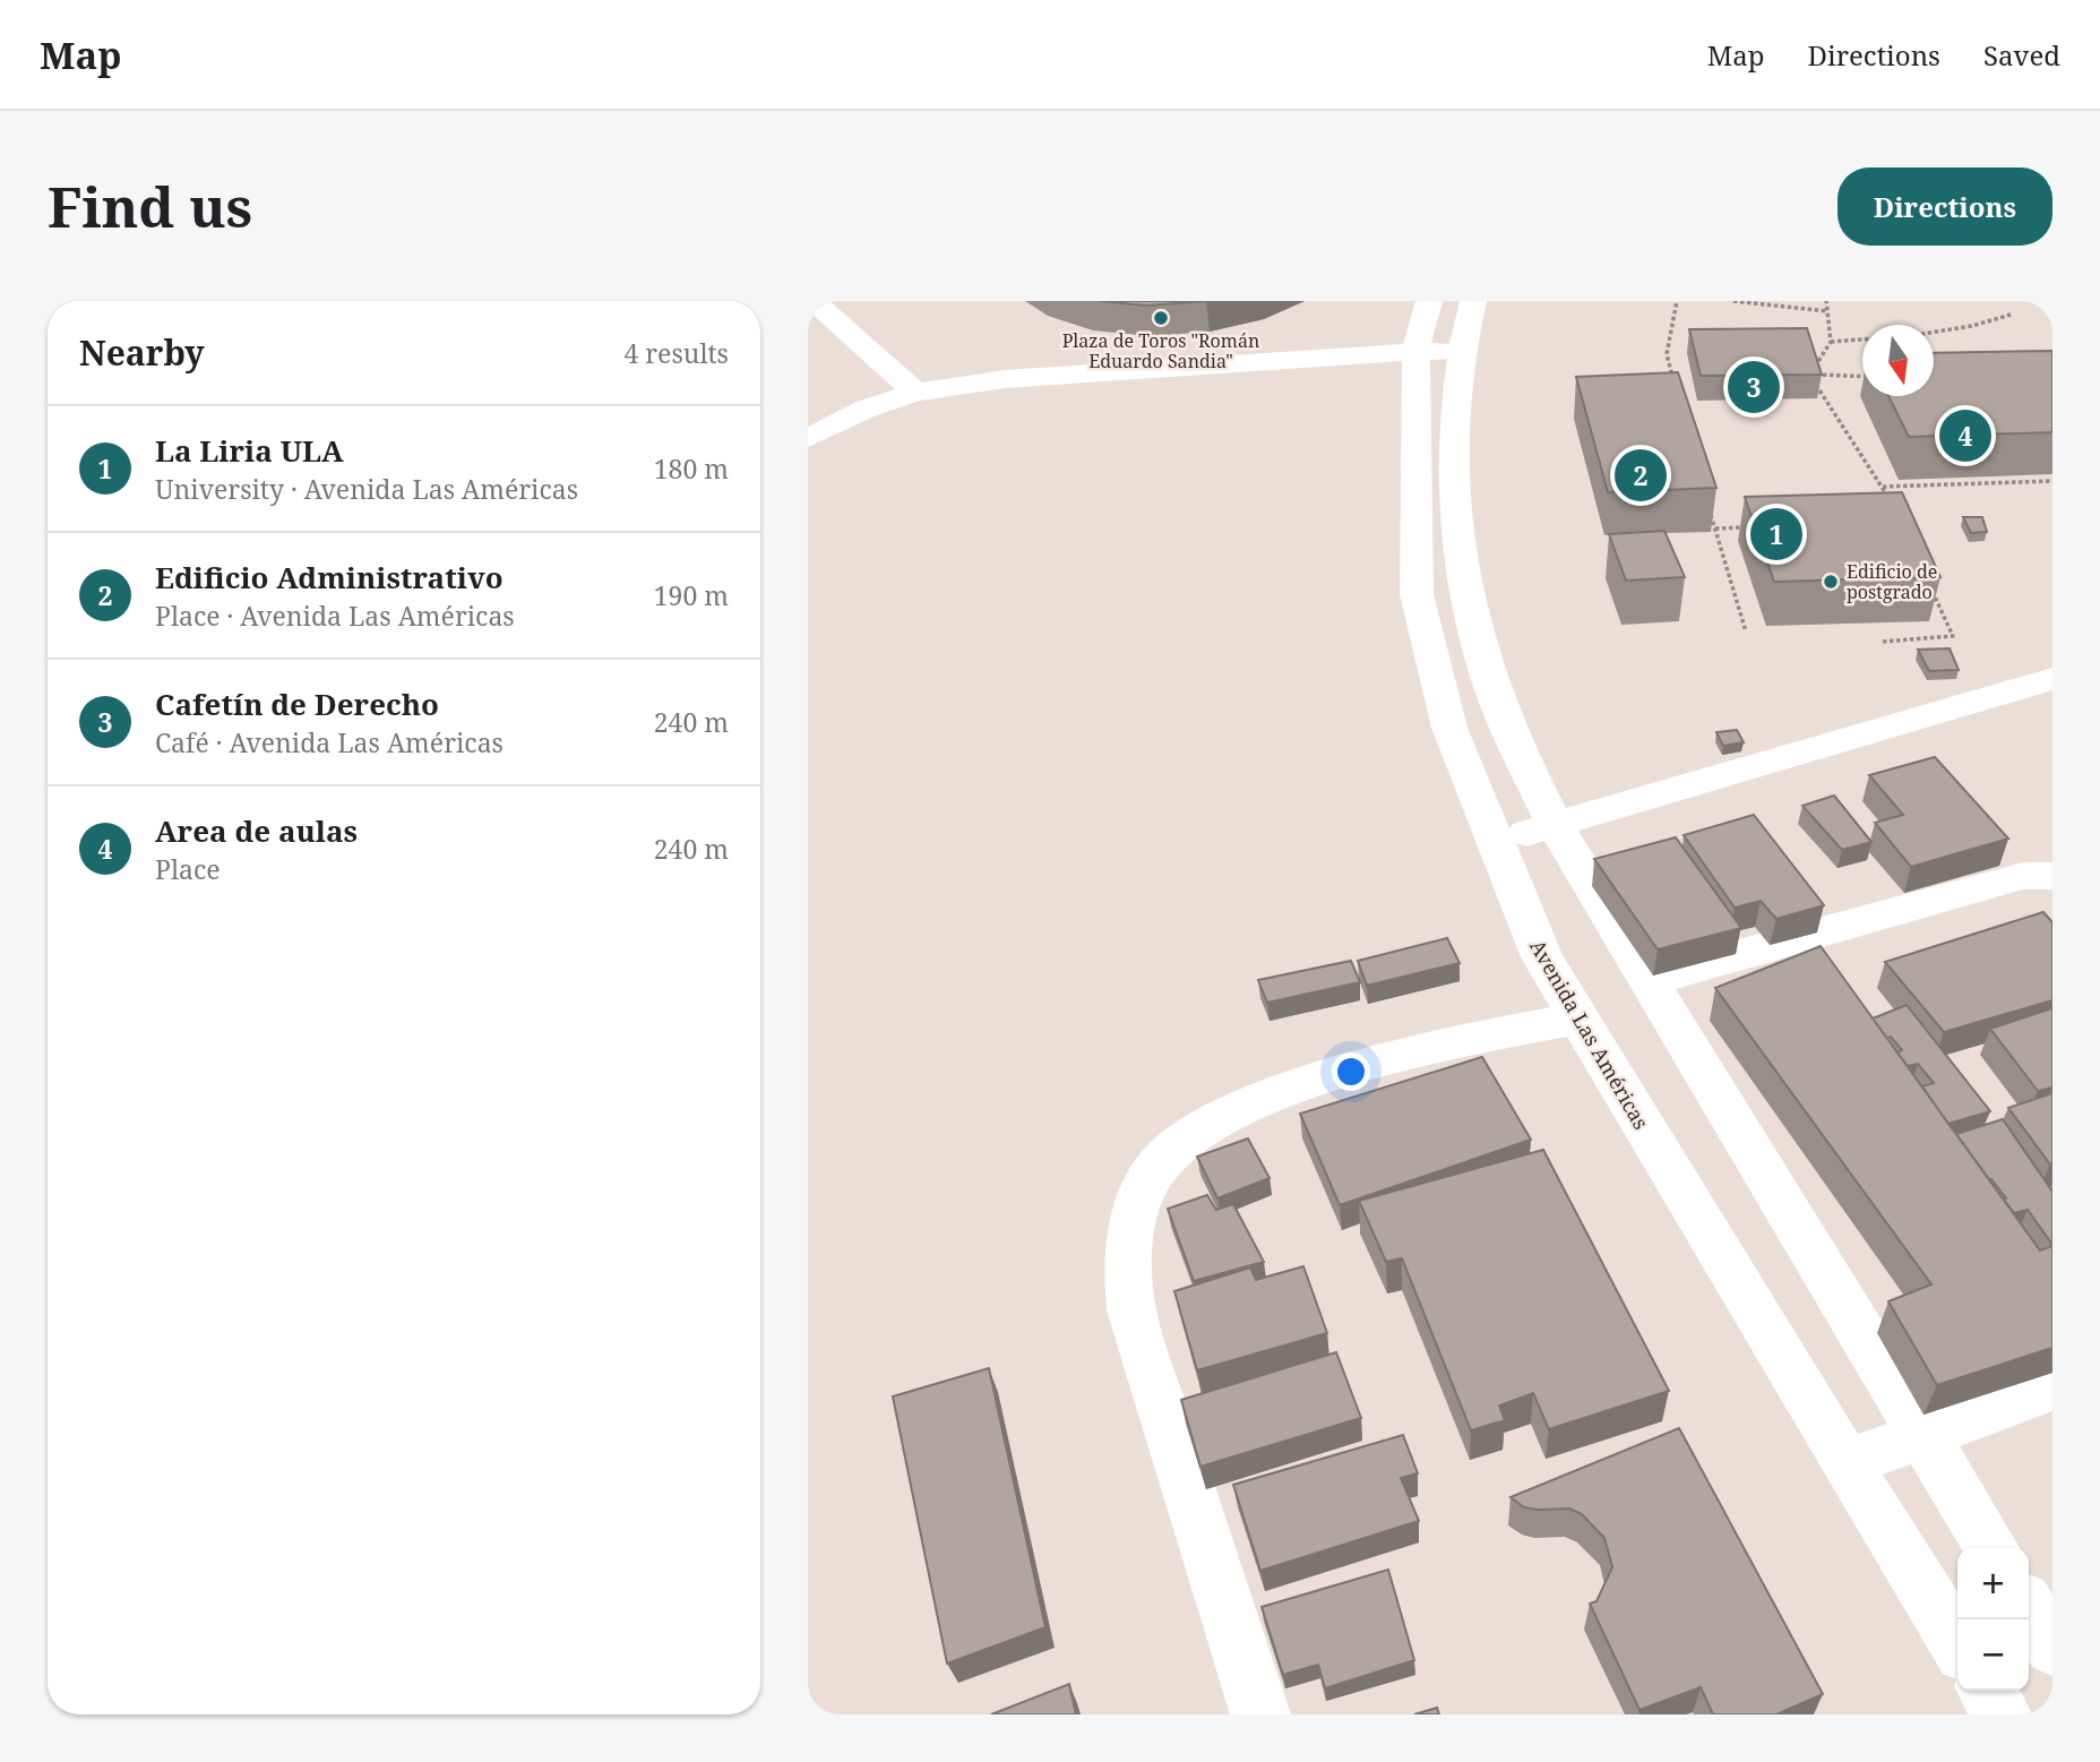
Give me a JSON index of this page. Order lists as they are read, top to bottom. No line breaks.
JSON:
{"streets":{"street":["Avenida Las Américas"]},"places":["Plaza de Toros \"Román Eduardo Sandia\"","Edificio de postgrado"],"north":"bottom","page":{"header":"Map","nav":["Map","Directions","Saved"],"buttons":"Directions","title":"Find us","heading":["Nearby","4 results"],"pins":["3","4","2","1"],"list":[{"mark":"1","name":"La Liria ULA","note":"University · Avenida Las Américas","value":"180 m"},{"mark":"2","name":"Edificio Administrativo","note":"Place · Avenida Las Américas","value":"190 m"},{"mark":"3","name":"Cafetín de Derecho","note":"Café · Avenida Las Américas","value":"240 m"},{"mark":"4","name":"Area de aulas","note":"Place","value":"240 m"}],"map_buttons":["+","−"]}}
